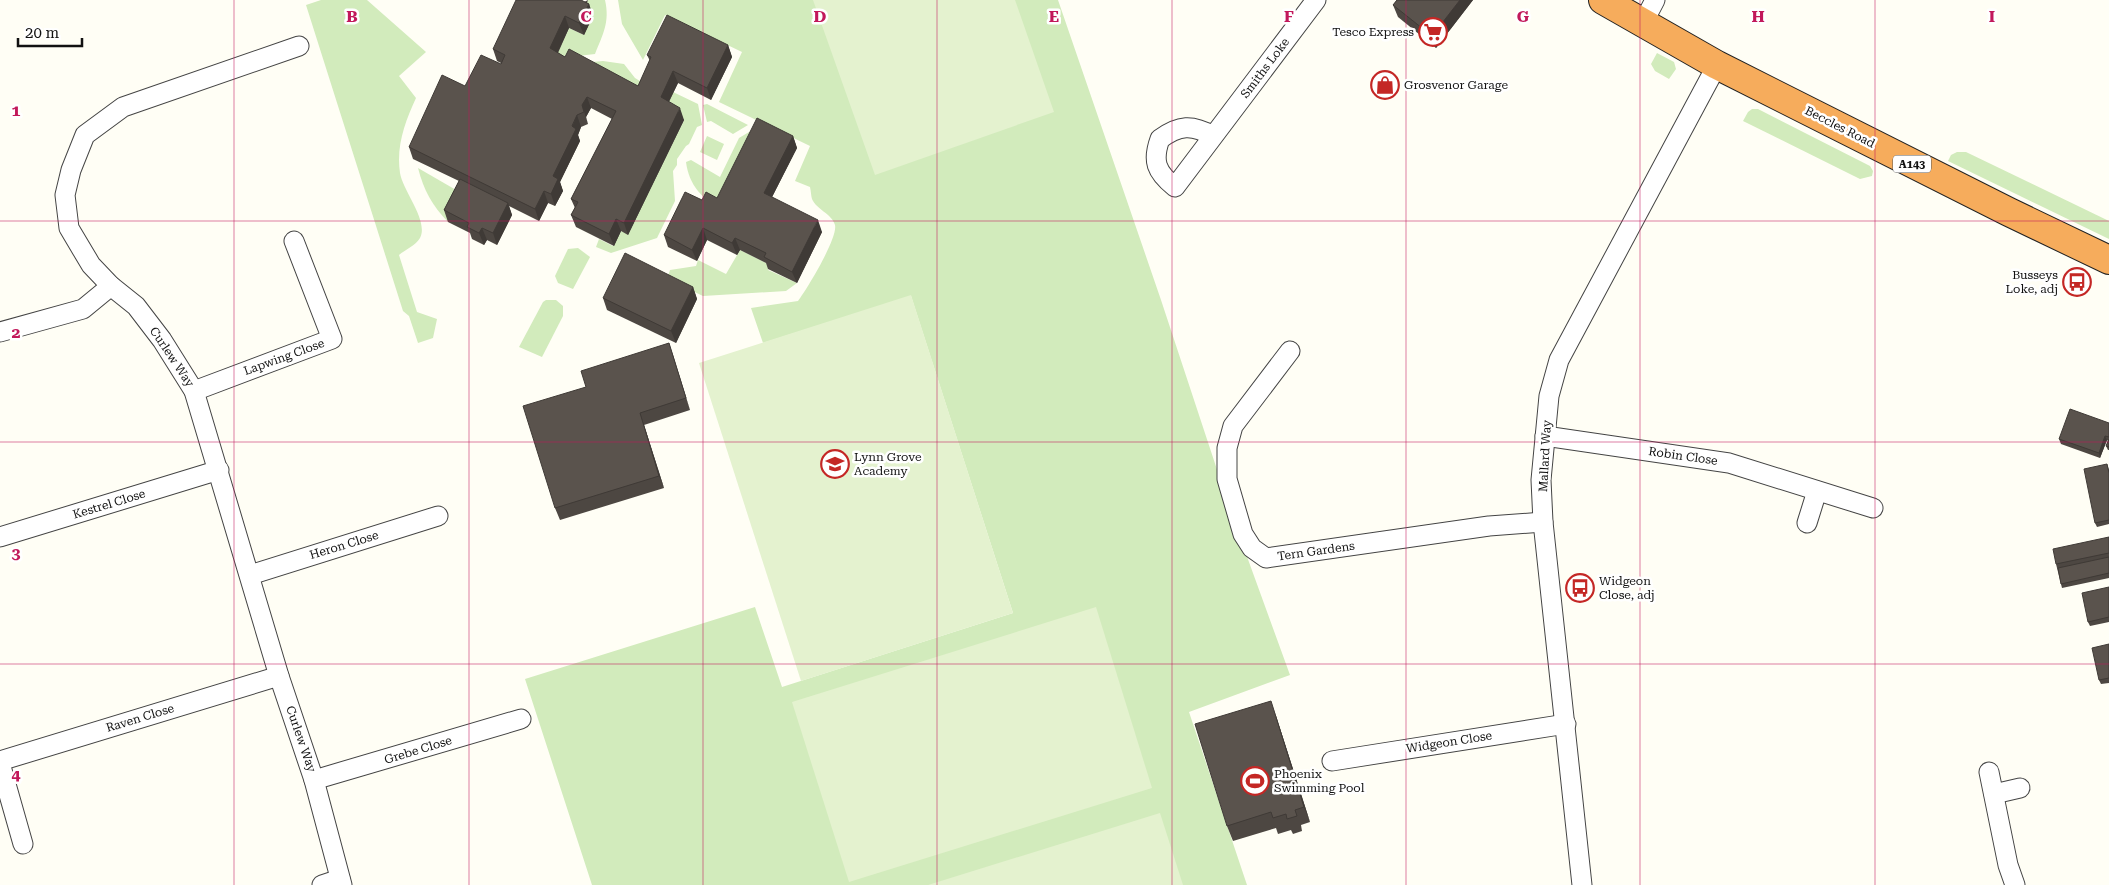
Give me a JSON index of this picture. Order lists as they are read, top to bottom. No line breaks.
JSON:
{"streets":{"highway":["Beccles Road","A143"],"street":["Smiths Loke","Curlew Way","Lapwing Close","Mallard Way","Robin Close","Kestrel Close","Heron Close","Tern Gardens","Raven Close","Widgeon Close","Grebe Close"]},"crossings":[["Beccles Road","Mallard Way"],["Curlew Way","Lapwing Close"],["Curlew Way","Kestrel Close"],["Curlew Way","Heron Close"],["Curlew Way","Raven Close"],["Curlew Way","Grebe Close"],["Mallard Way","Robin Close"],["Mallard Way","Tern Gardens"],["Mallard Way","Widgeon Close"]],"places":{"supermarket":["Tesco Express"],"shop":["Grosvenor Garage"],"bus stop":["Busseys Loke, adj","Widgeon Close, adj"],"school or university":["Lynn Grove Academy"],"sports":["Phoenix Swimming Pool"]},"scale_bar":"20 m","grid":{"columns":["B","C","D","E","F","G","H","I"],"rows":["1","2","3","4"]}}
